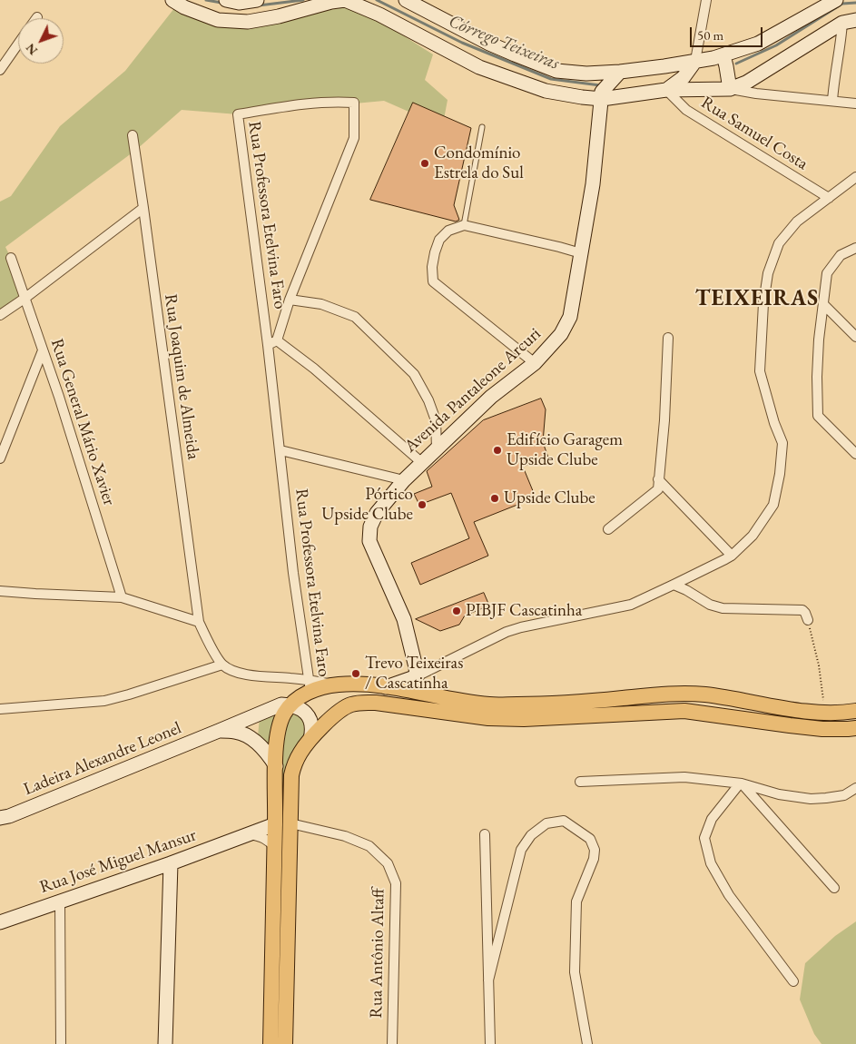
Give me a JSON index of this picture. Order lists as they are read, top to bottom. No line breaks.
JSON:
{"streets":{"street":["Rua Samuel Costa","Rua Professora Etelvina Faro","Rua Joaquim de Almeida","Avenida Pantaleone Arcuri","Rua General Mário Xavier","Ladeira Alexandre Leonel","Rua José Miguel Mansur","Rua Antônio Altaff"]},"crossings":[["Rua José Miguel Mansur","Rua Antônio Altaff"]],"districts":["TEIXEIRAS"],"water":["Córrego Teixeiras"],"places":["Condomínio Estrela do Sul","Edifício Garagem Upside Clube","Upside Clube","Pórtico Upside Clube","PIBJF Cascatinha","Trevo Teixeiras / Cascatinha"],"scale_bar":"50 m","north":"bottom left"}
